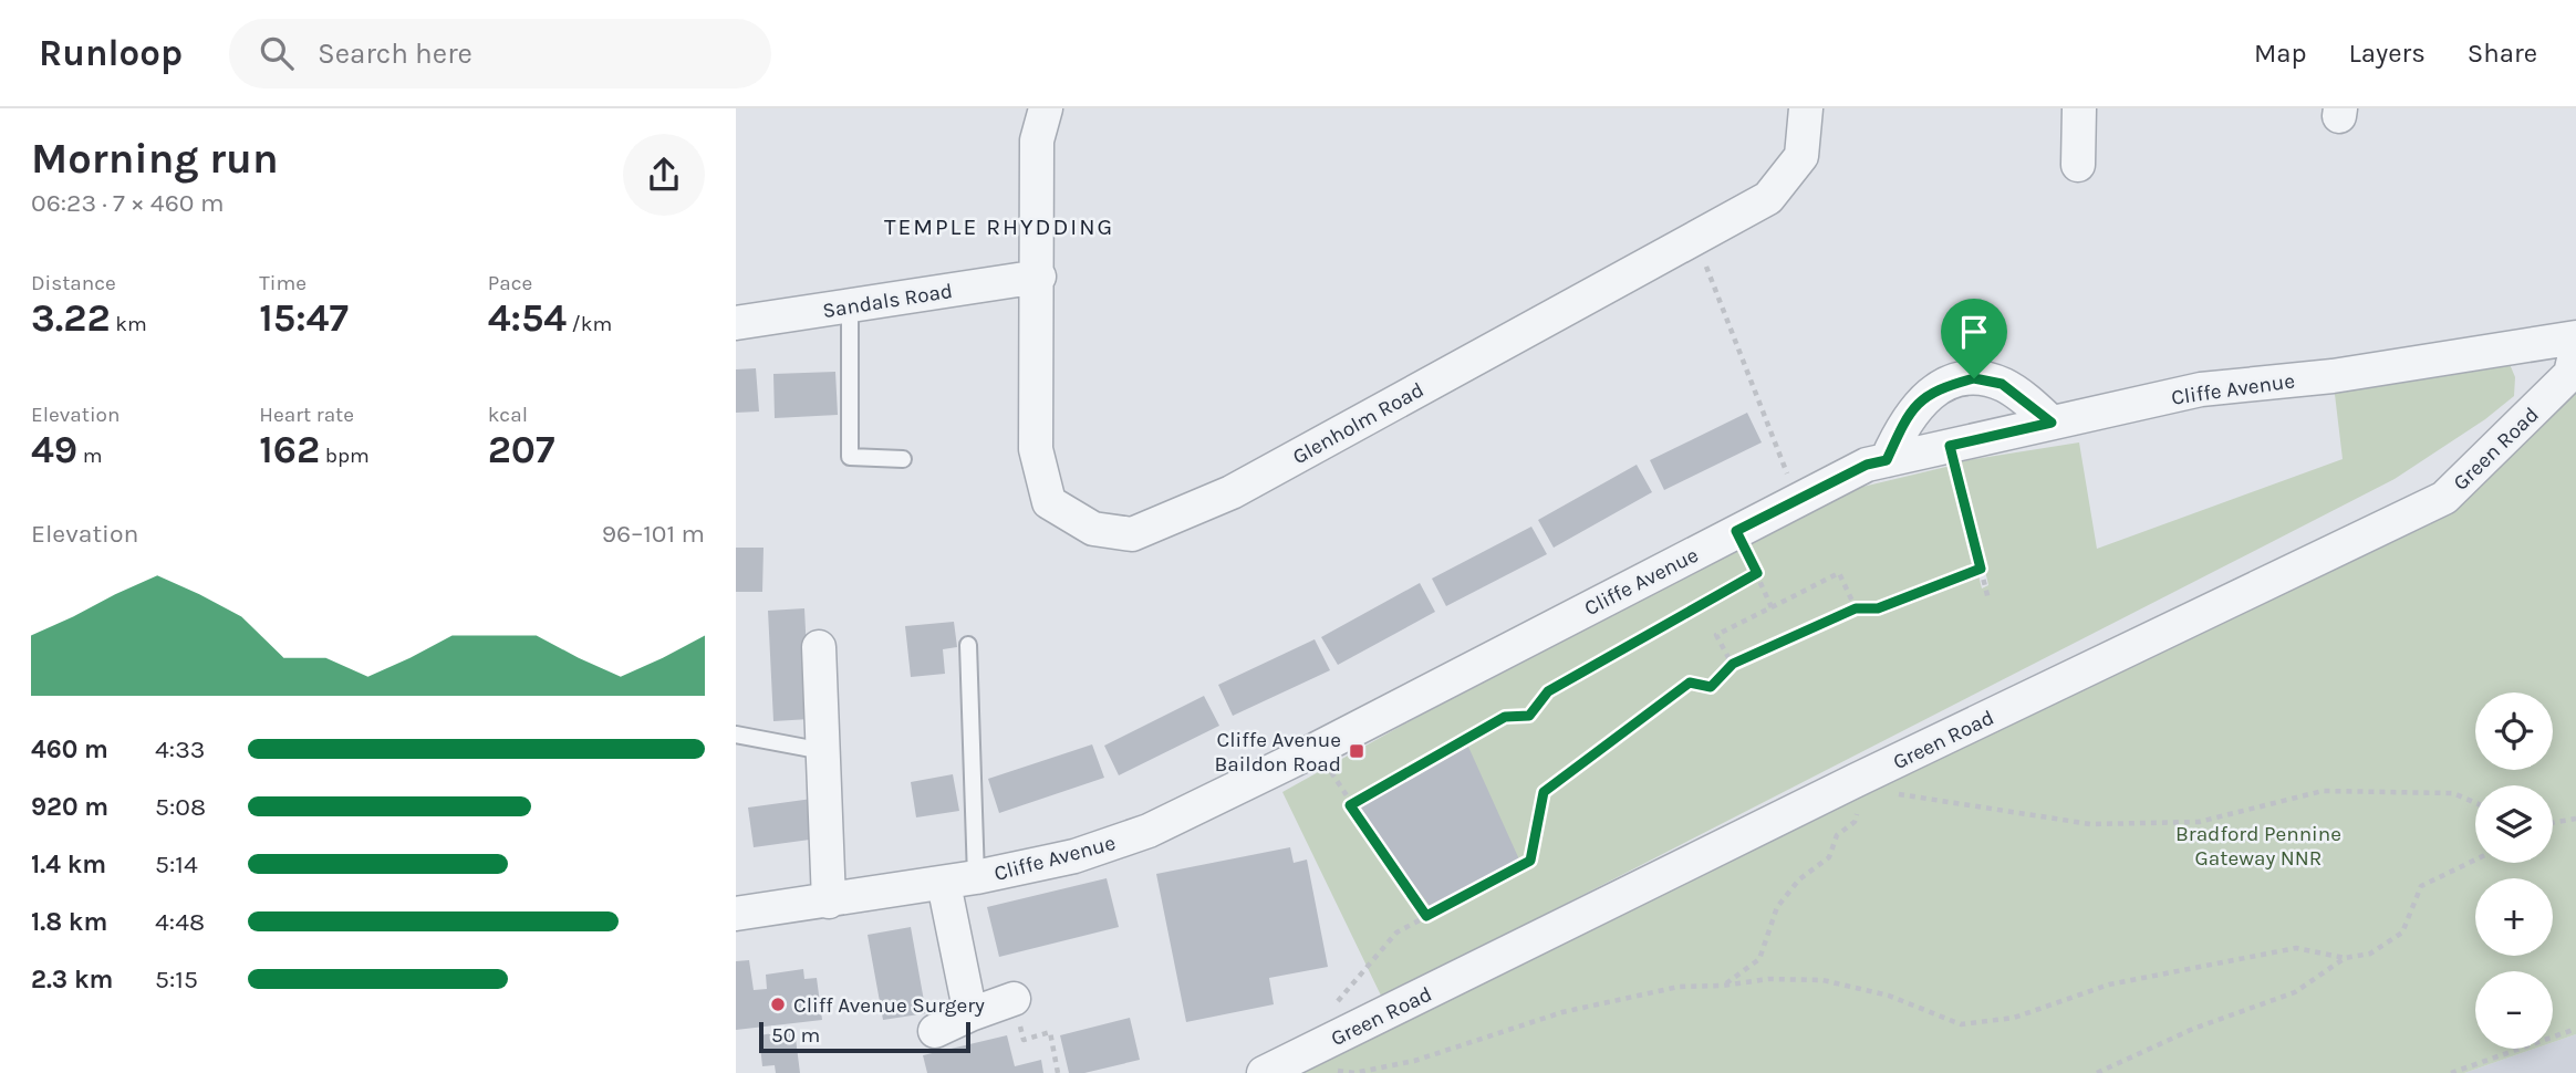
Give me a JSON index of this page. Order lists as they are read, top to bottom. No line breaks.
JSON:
{"streets":{"street":["Sandals Road","Cliffe Avenue","Glenholm Road","Green Road"]},"crossings":[["Sandals Road","Glenholm Road"]],"districts":["TEMPLE RHYDDING"],"parks":["Bradford Pennine Gateway NNR"],"places":{"transit":["Cliffe Avenue Baildon Road"],"other":["Cliff Avenue Surgery"]},"scale_bar":"50 m","page":{"header":"Runloop","search":"Search here","nav":["Map","Layers","Share"],"heading":["Morning run","06:23 · 7 × 460 m"],"stats":[["Distance","3.22 km"],["Time","15:47"],["Pace","4:54 /km"],["Elevation","49 m"],["Heart rate","162 bpm"],["kcal","207"]],"chart":["Elevation","96–101 m"],"map_buttons":["+","−"],"list":[{"name":"460 m","note":"4:33"},{"name":"920 m","note":"5:08"},{"name":"1.4 km","note":"5:14"},{"name":"1.8 km","note":"4:48"},{"name":"2.3 km","note":"5:15"}],"scale":"50 m"}}
